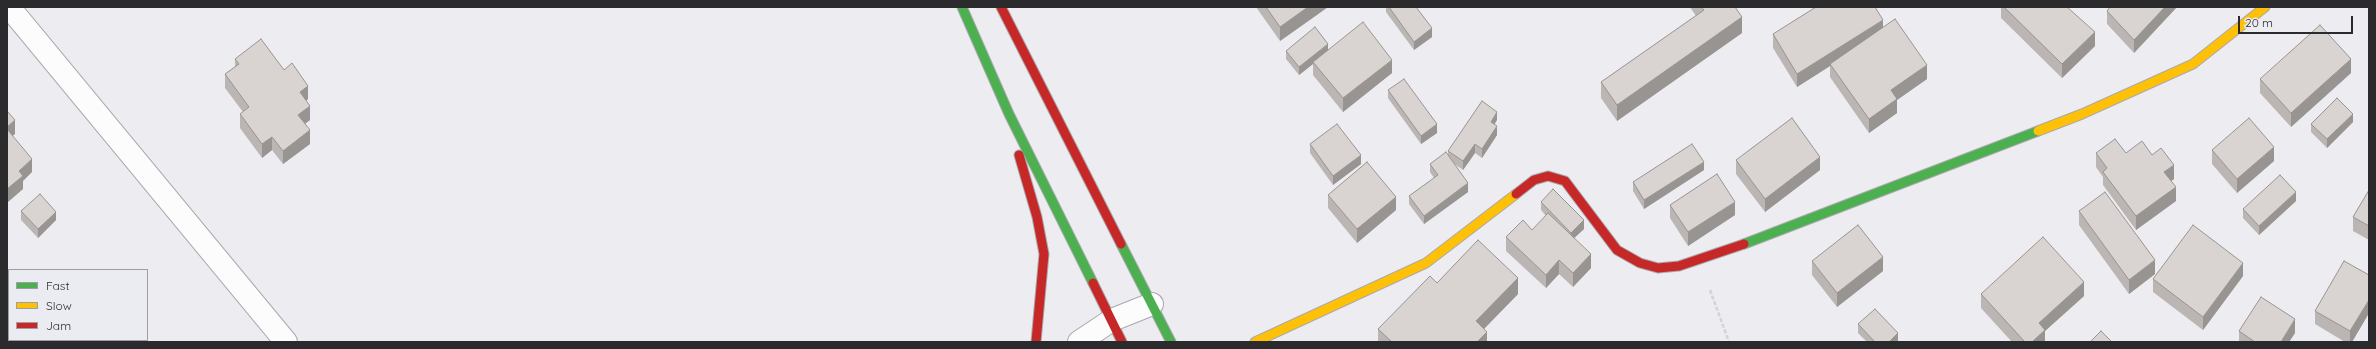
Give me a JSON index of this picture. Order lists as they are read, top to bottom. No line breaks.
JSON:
{"legend":["Fast","Slow","Jam"],"scale_bar":"20 m"}
